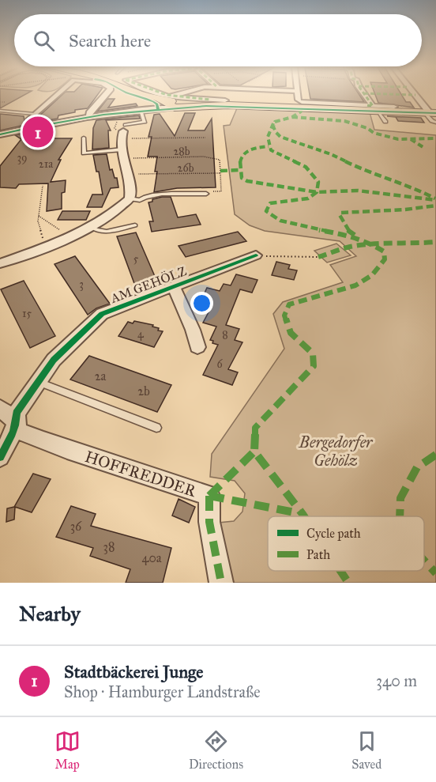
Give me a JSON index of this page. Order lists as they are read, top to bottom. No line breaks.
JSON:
{"streets":{"street":["AM GEHÖLZ","HOFFREDDER"]},"crossings":[["AM GEHÖLZ","HOFFREDDER"]],"parks":["Bergedorfer Gehölz"],"house_numbers":["28b","39","21a","26b","5","3","15","4","8","6","2a","2b","36","38","40a"],"legend":["Cycle path","Path"],"page":{"search":"Search here","pins":"1","heading":"Nearby","list":[{"mark":"1","name":"Stadtbäckerei Junge","note":"Shop · Hamburger Landstraße","value":"340 m"}],"nav":["Map","Directions","Saved"]}}
